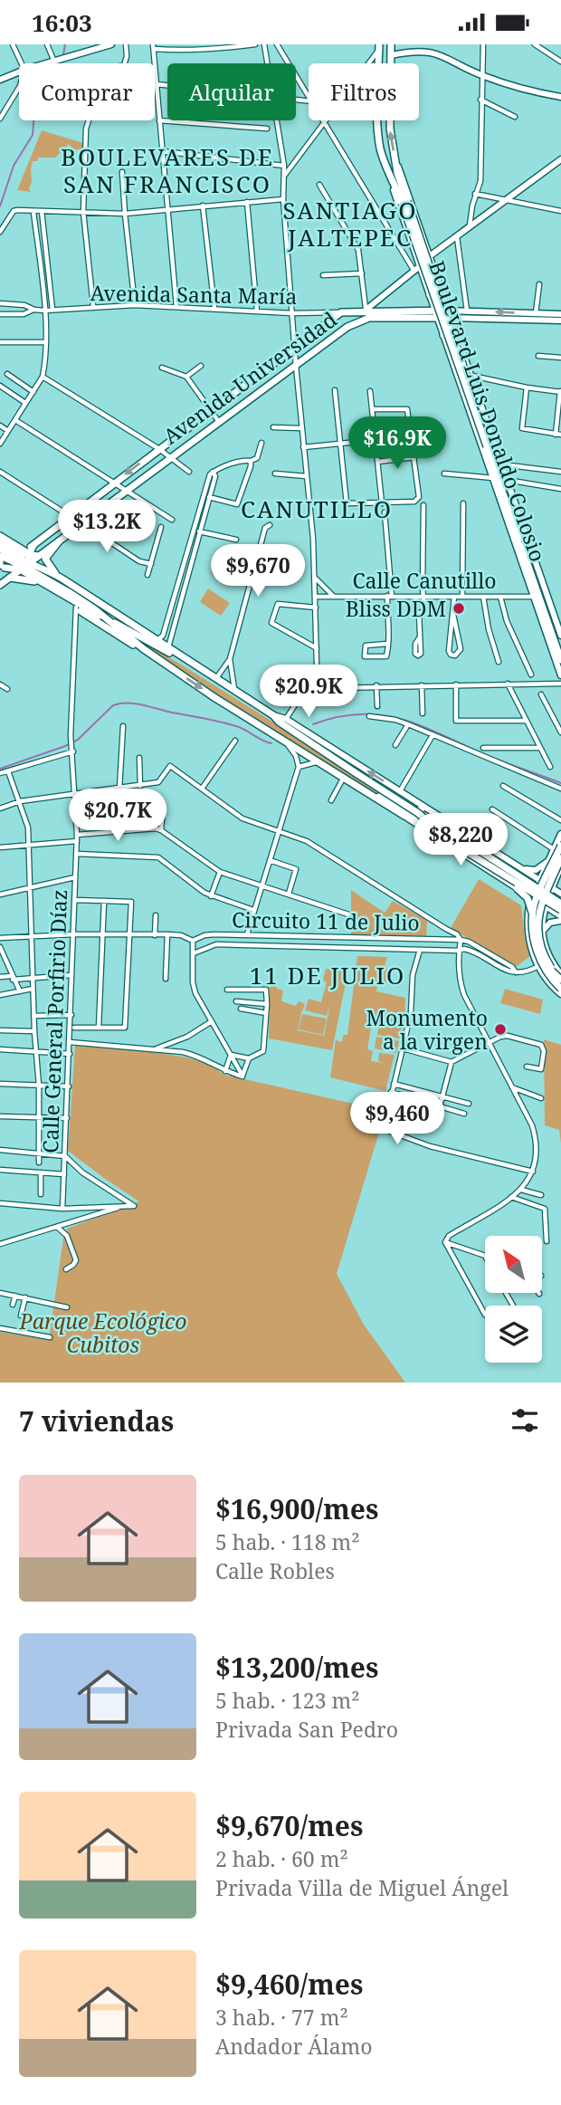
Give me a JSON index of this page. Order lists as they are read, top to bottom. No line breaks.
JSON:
{"streets":{"main road":["Avenida Universidad","Boulevard Luis Donaldo Colosio"],"street":["Avenida Santa María","Calle Canutillo","Circuito 11 de Julio","Calle General Porfirio Díaz"]},"crossings":[["Avenida Santa María","Avenida Universidad"],["Avenida Universidad","Boulevard Luis Donaldo Colosio"],["Boulevard Luis Donaldo Colosio","Calle Canutillo"]],"districts":["BOULEVARES DE SAN FRANCISCO","SANTIAGO JALTEPEC","CANUTILLO","11 DE JULIO"],"parks":["Parque Ecológico Cubitos"],"places":["Bliss DDM","Monumento a la virgen"],"north":"top left","page":{"status":"16:03","chip":["Comprar","Alquilar","Filtros"],"price":["$16.9K","$13.2K","$9,670","$20.9K","$20.7K","$8,220","$9,460"],"heading":"7 viviendas","list":[{"name":"$16,900/mes","note":"5 hab. · 118 m² · Calle Robles"},{"name":"$13,200/mes","note":"5 hab. · 123 m² · Privada San Pedro"},{"name":"$9,670/mes","note":"2 hab. · 60 m² · Privada Villa de Miguel Ángel"},{"name":"$9,460/mes","note":"3 hab. · 77 m² · Andador Álamo"}]}}
